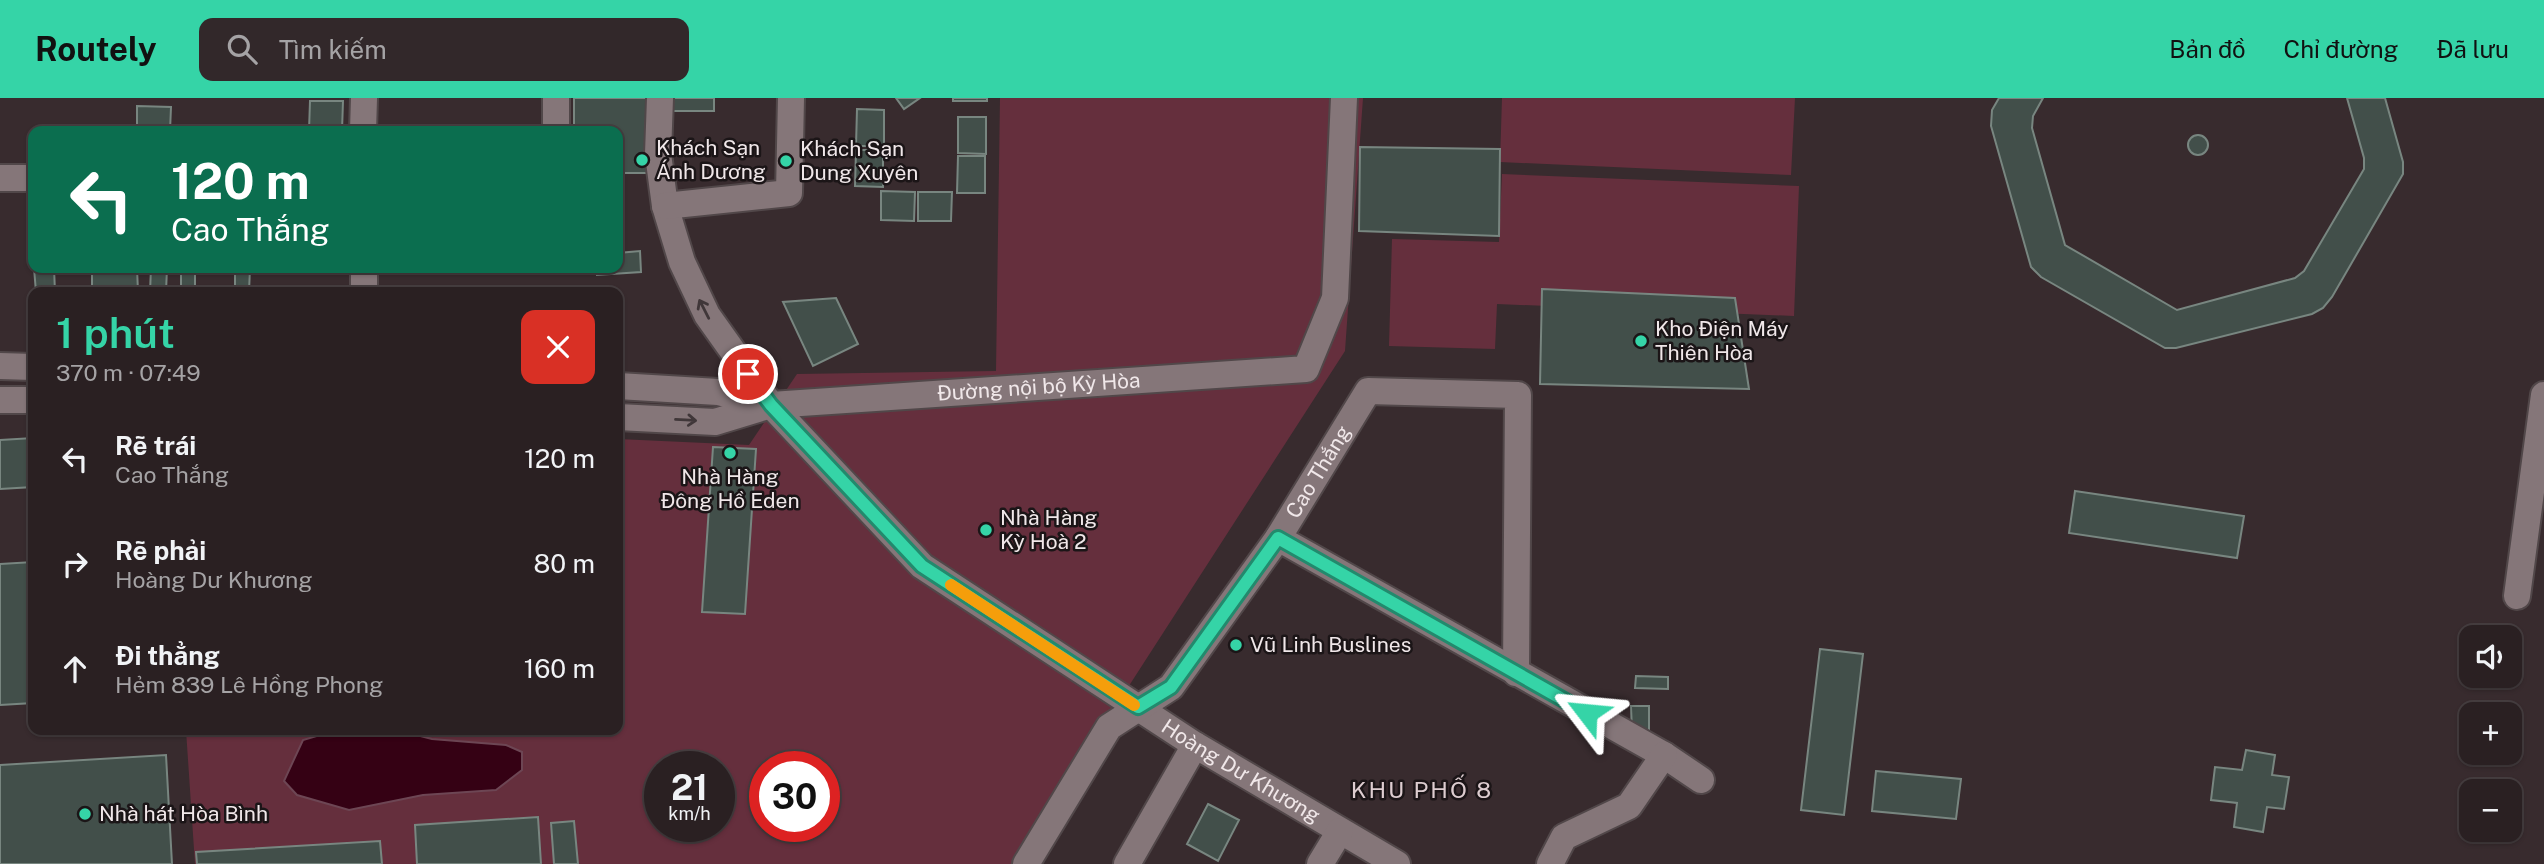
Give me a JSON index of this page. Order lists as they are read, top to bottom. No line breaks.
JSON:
{"streets":{"street":["Đường nội bộ Kỳ Hòa","Cao Thắng","Hoàng Dư Khương"]},"crossings":[["Đường nội bộ Kỳ Hòa","Hoàng Dư Khương"],["Cao Thắng","Hoàng Dư Khương"]],"districts":["KHU PHỐ 8"],"places":["Khách Sạn Ánh Dương","Khách Sạn Dung Xuyên","Kho Điện Máy Thiên Hòa","Nhà Hàng Đông Hồ Eden","Nhà Hàng Kỳ Hoà 2","Vũ Linh Buslines","Nhà hát Hòa Bình"],"page":{"header":"Routely","search":"Tìm kiếm","nav":["Bản đồ","Chỉ đường","Đã lưu"],"turn":["120 m","Cao Thắng"],"heading":["1 phút","370 m · 07:49"],"list":[{"name":"Rẽ trái","note":"Cao Thắng","value":"120 m"},{"name":"Rẽ phải","note":"Hoàng Dư Khương","value":"80 m"},{"name":"Đi thẳng","note":"Hẻm 839 Lê Hồng Phong","value":"160 m"}],"map_buttons":["+","−"],"speed":"21 km/h","limit":"30"}}
